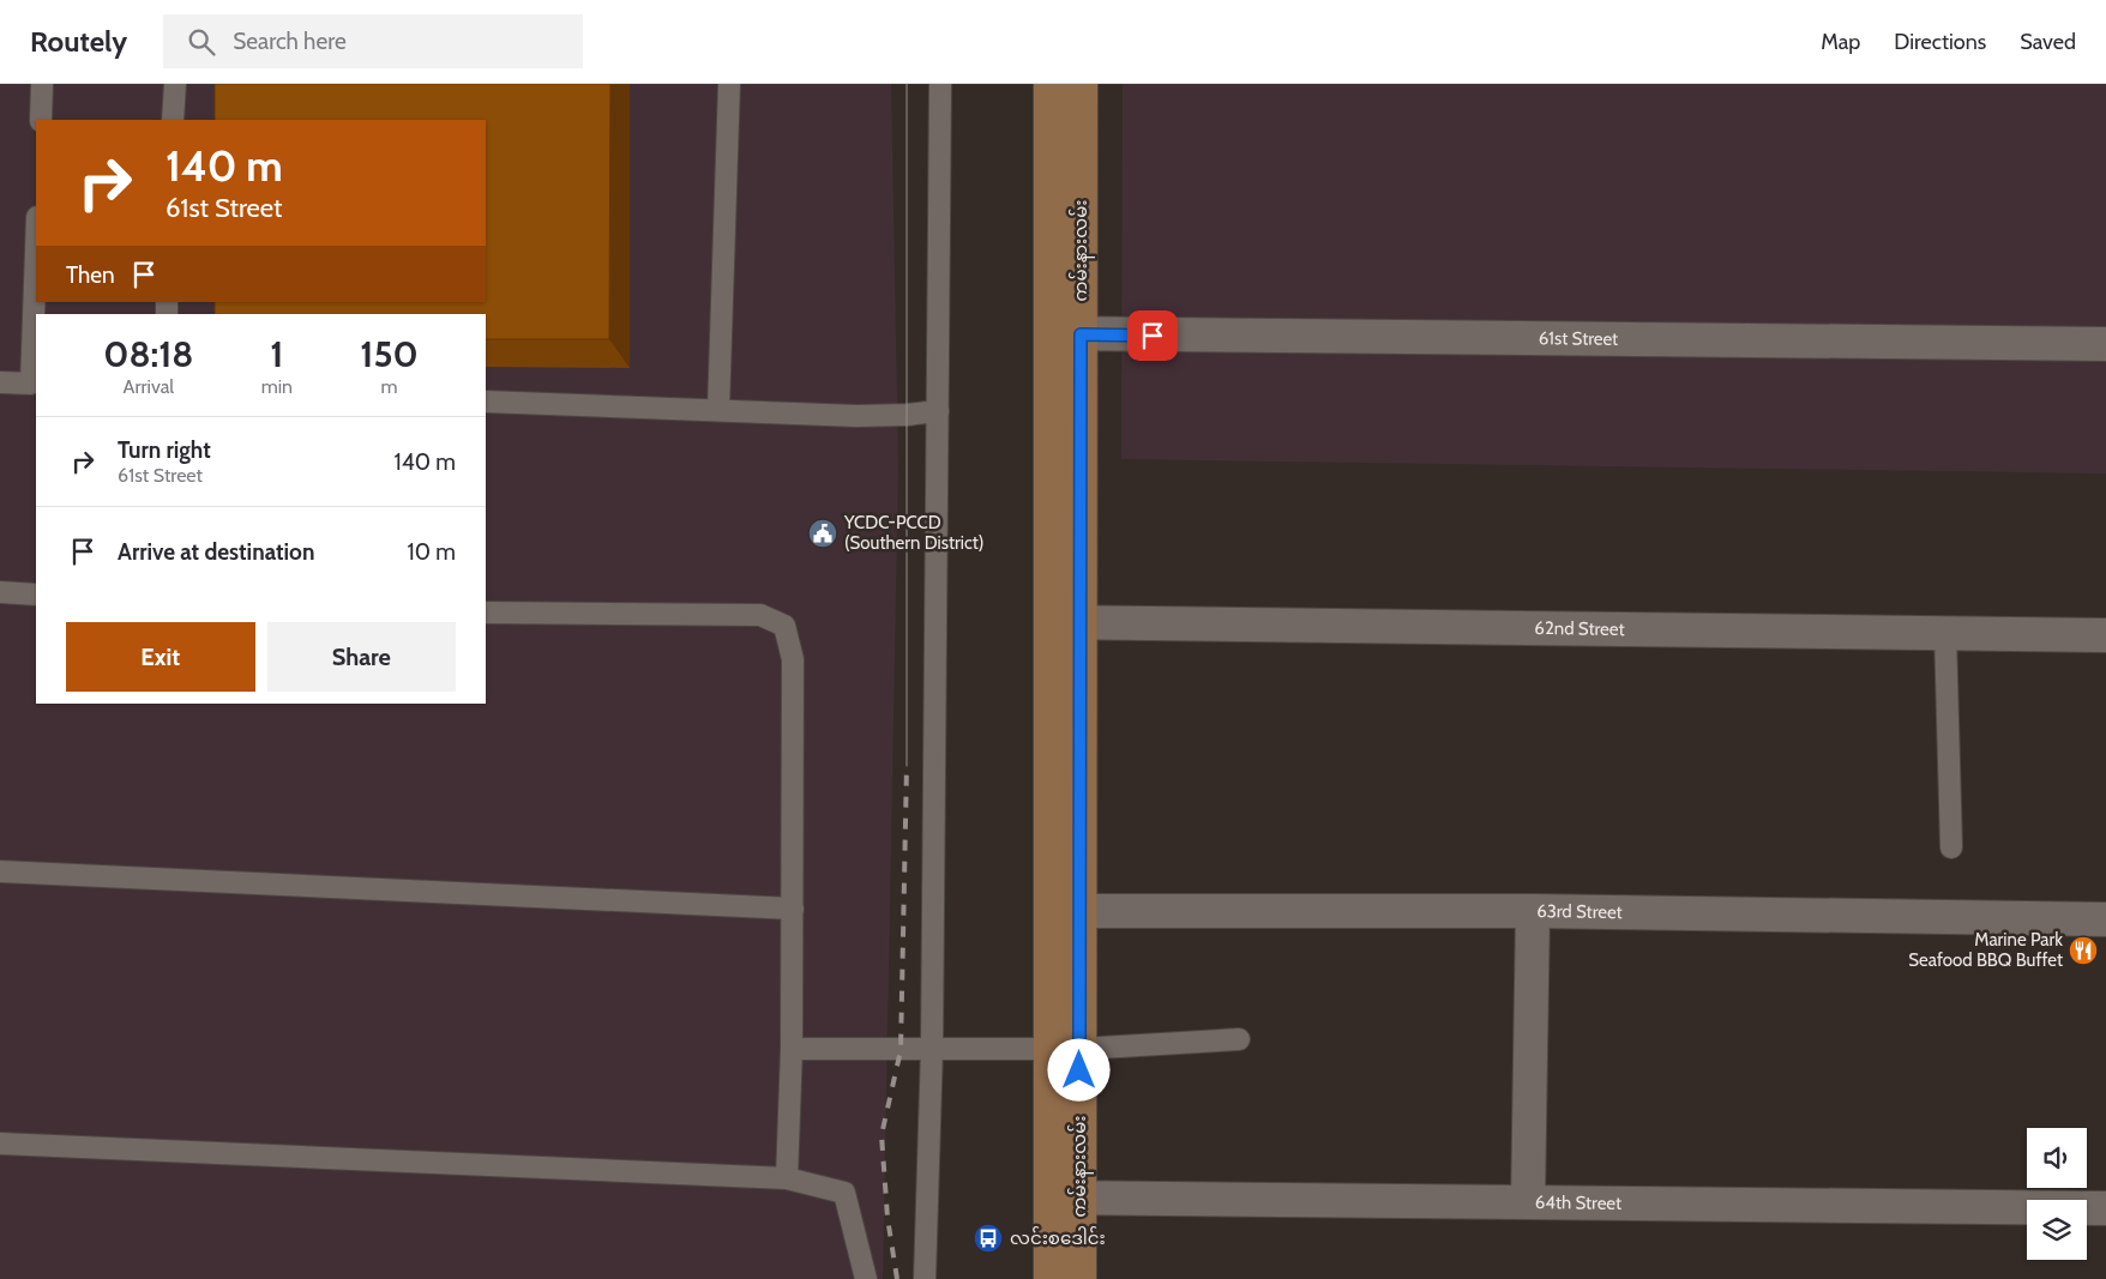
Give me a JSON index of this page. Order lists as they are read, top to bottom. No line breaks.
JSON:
{"streets":{"main road":["ကမ်းနားလမ်း"],"street":["61st Street","62nd Street","63rd Street","64th Street"]},"crossings":[["ကမ်းနားလမ်း","61st Street"],["ကမ်းနားလမ်း","62nd Street"],["ကမ်းနားလမ်း","63rd Street"],["ကမ်းနားလမ်း","64th Street"]],"places":{"public building":["YCDC-PCCD (Southern District)"],"restaurant":["Marine Park Seafood BBQ Buffet"],"bus stop":["လင်းစဒေါင်း"]},"page":{"header":"Routely","search":"Search here","nav":["Map","Directions","Saved"],"turn":["140 m","61st Street"],"then":"Then","eta":["08:18","Arrival","1","min","150","m"],"list":[{"name":"Turn right","note":"61st Street","value":"140 m"},{"name":"Arrive at destination","value":"10 m"}],"buttons":["Exit","Share"]}}
